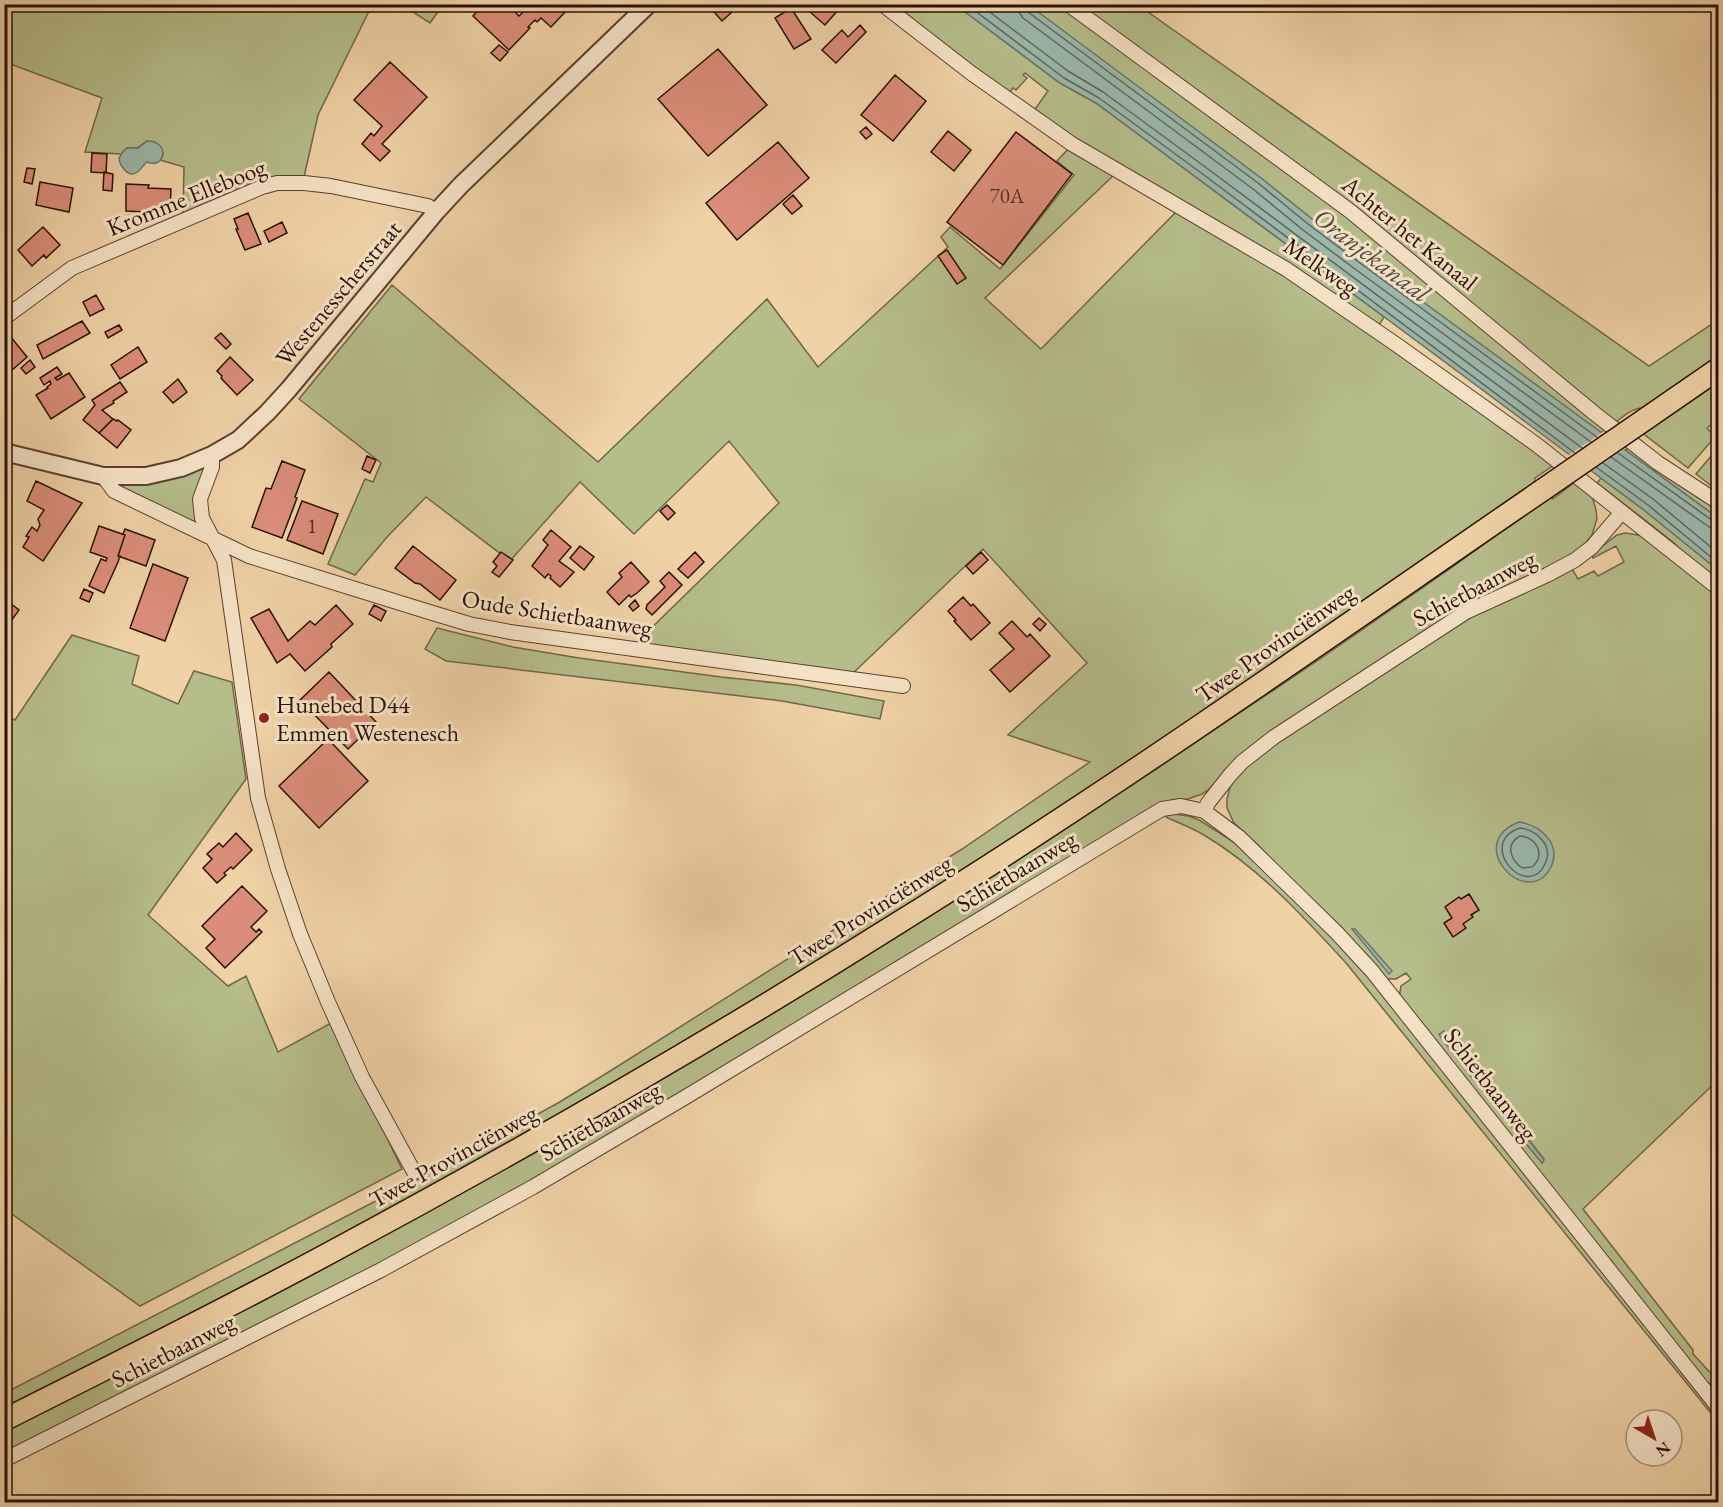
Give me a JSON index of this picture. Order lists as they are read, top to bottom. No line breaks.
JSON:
{"streets":{"main road":["Twee Provinciënweg"],"street":["Kromme Elleboog","Achter het Kanaal","Melkweg","Westenesscherstraat","Schietbaanweg","Oude Schietbaanweg"]},"crossings":[["Kromme Elleboog","Westenesscherstraat"],["Melkweg","Schietbaanweg"],["Westenesscherstraat","Oude Schietbaanweg"]],"water":["Oranjekanaal"],"places":["Hunebed D44 Emmen Westenesch"],"house_numbers":["70A","1"],"north":"bottom right"}
